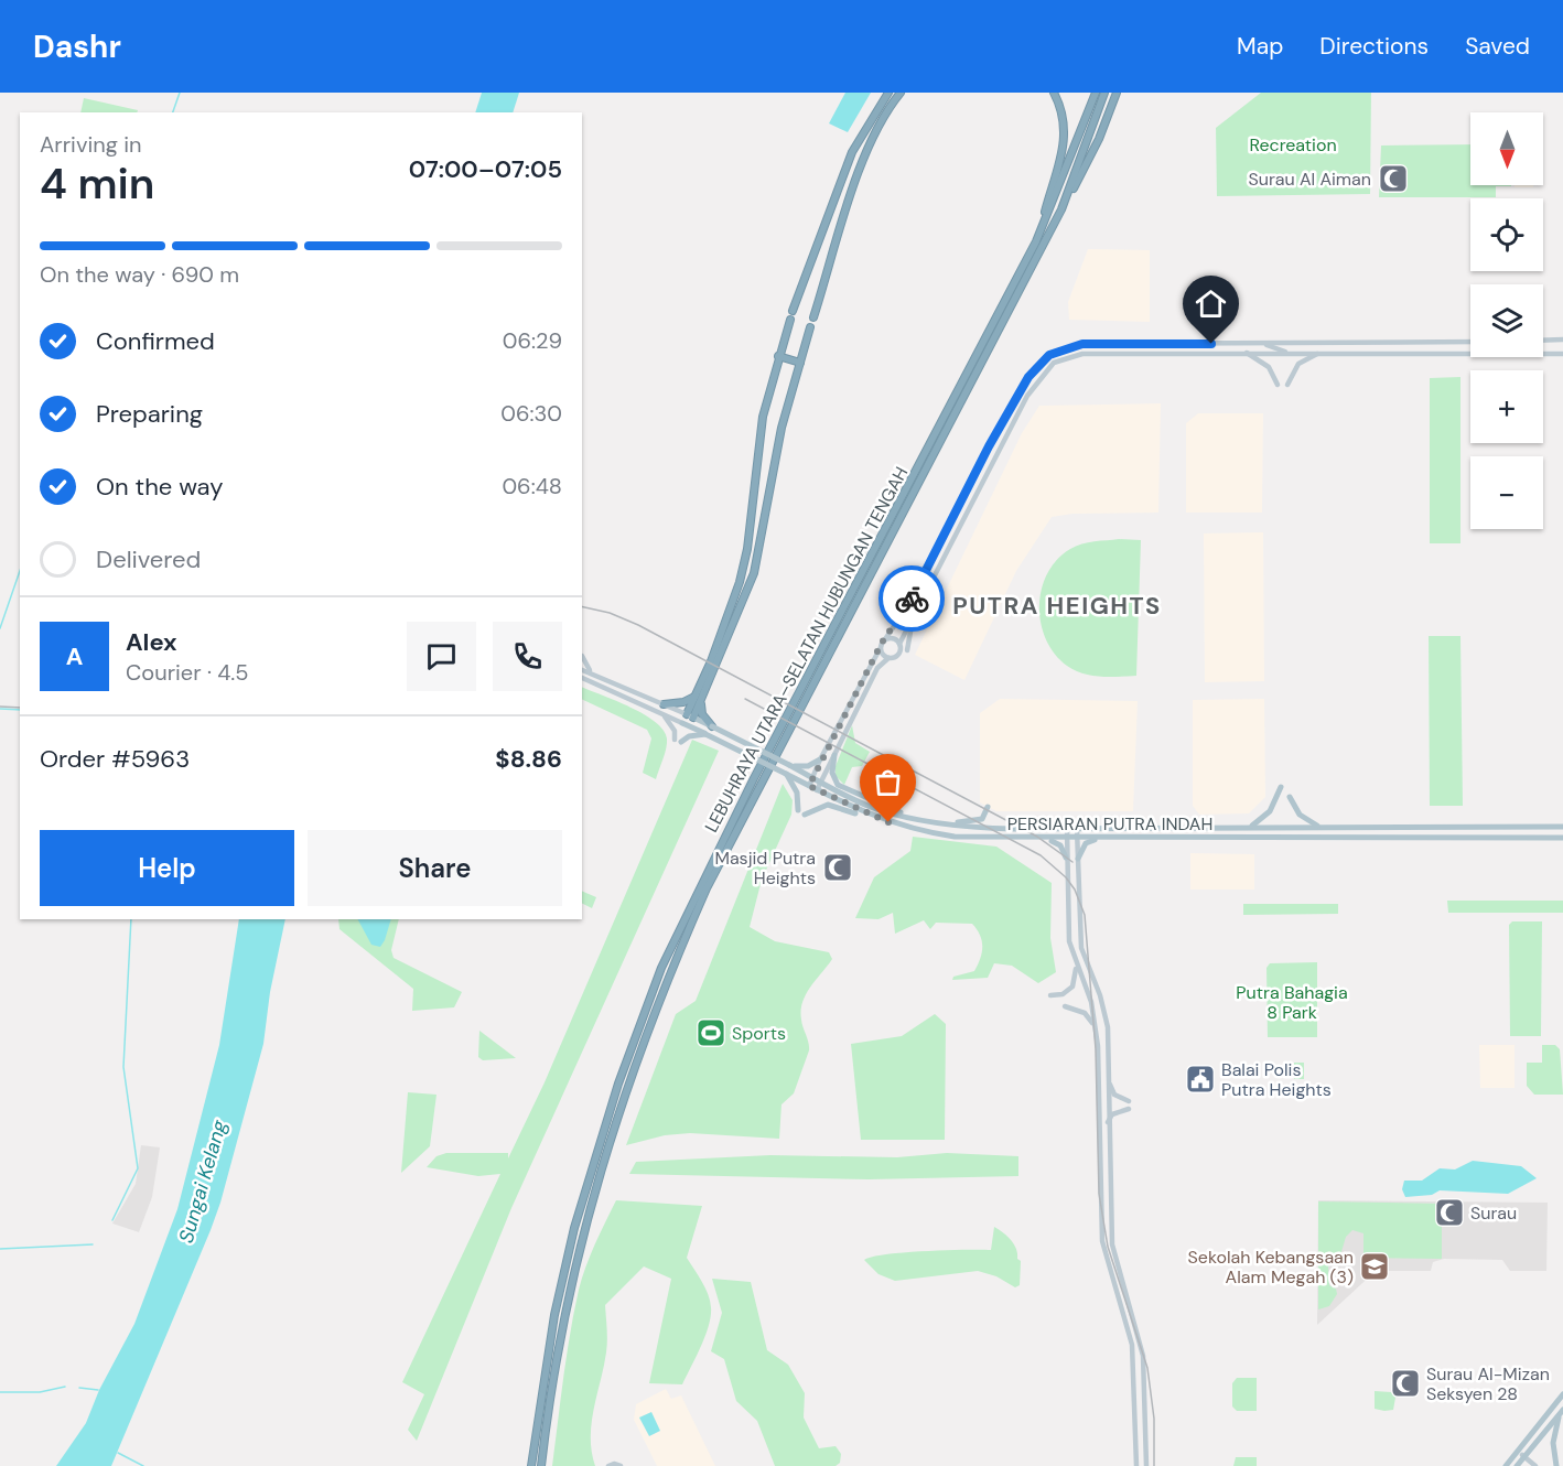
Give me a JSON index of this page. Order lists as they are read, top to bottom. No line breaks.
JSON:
{"streets":{"highway":["LEBUHRAYA UTARA–SELATAN HUBUNGAN TENGAH"],"main road":["PERSIARAN PUTRA INDAH"]},"districts":["PUTRA HEIGHTS"],"water":["Sungai Kelang"],"parks":["Recreation","Putra Bahagia 8 Park"],"places":{"mosque":["Surau Al Aiman","Masjid Putra Heights","Surau","Surau Al-Mizan Seksyen 28"],"sports":["Sports"],"public building":["Balai Polis Putra Heights"],"school or university":["Sekolah Kebangsaan Alam Megah (3)"]},"north":"bottom","page":{"header":"Dashr","nav":["Map","Directions","Saved"],"map_buttons":["+","−"],"heading":["4 min","Arriving in","07:00–07:05"],"panel":["Alex","Courier · 4.5","Order #5963","$8.86"],"bar":"On the way · 690 m","list":[["Confirmed","06:29"],["Preparing","06:30"],["On the way","06:48"],"Delivered"],"round":"A","buttons":["Help","Share"]}}
